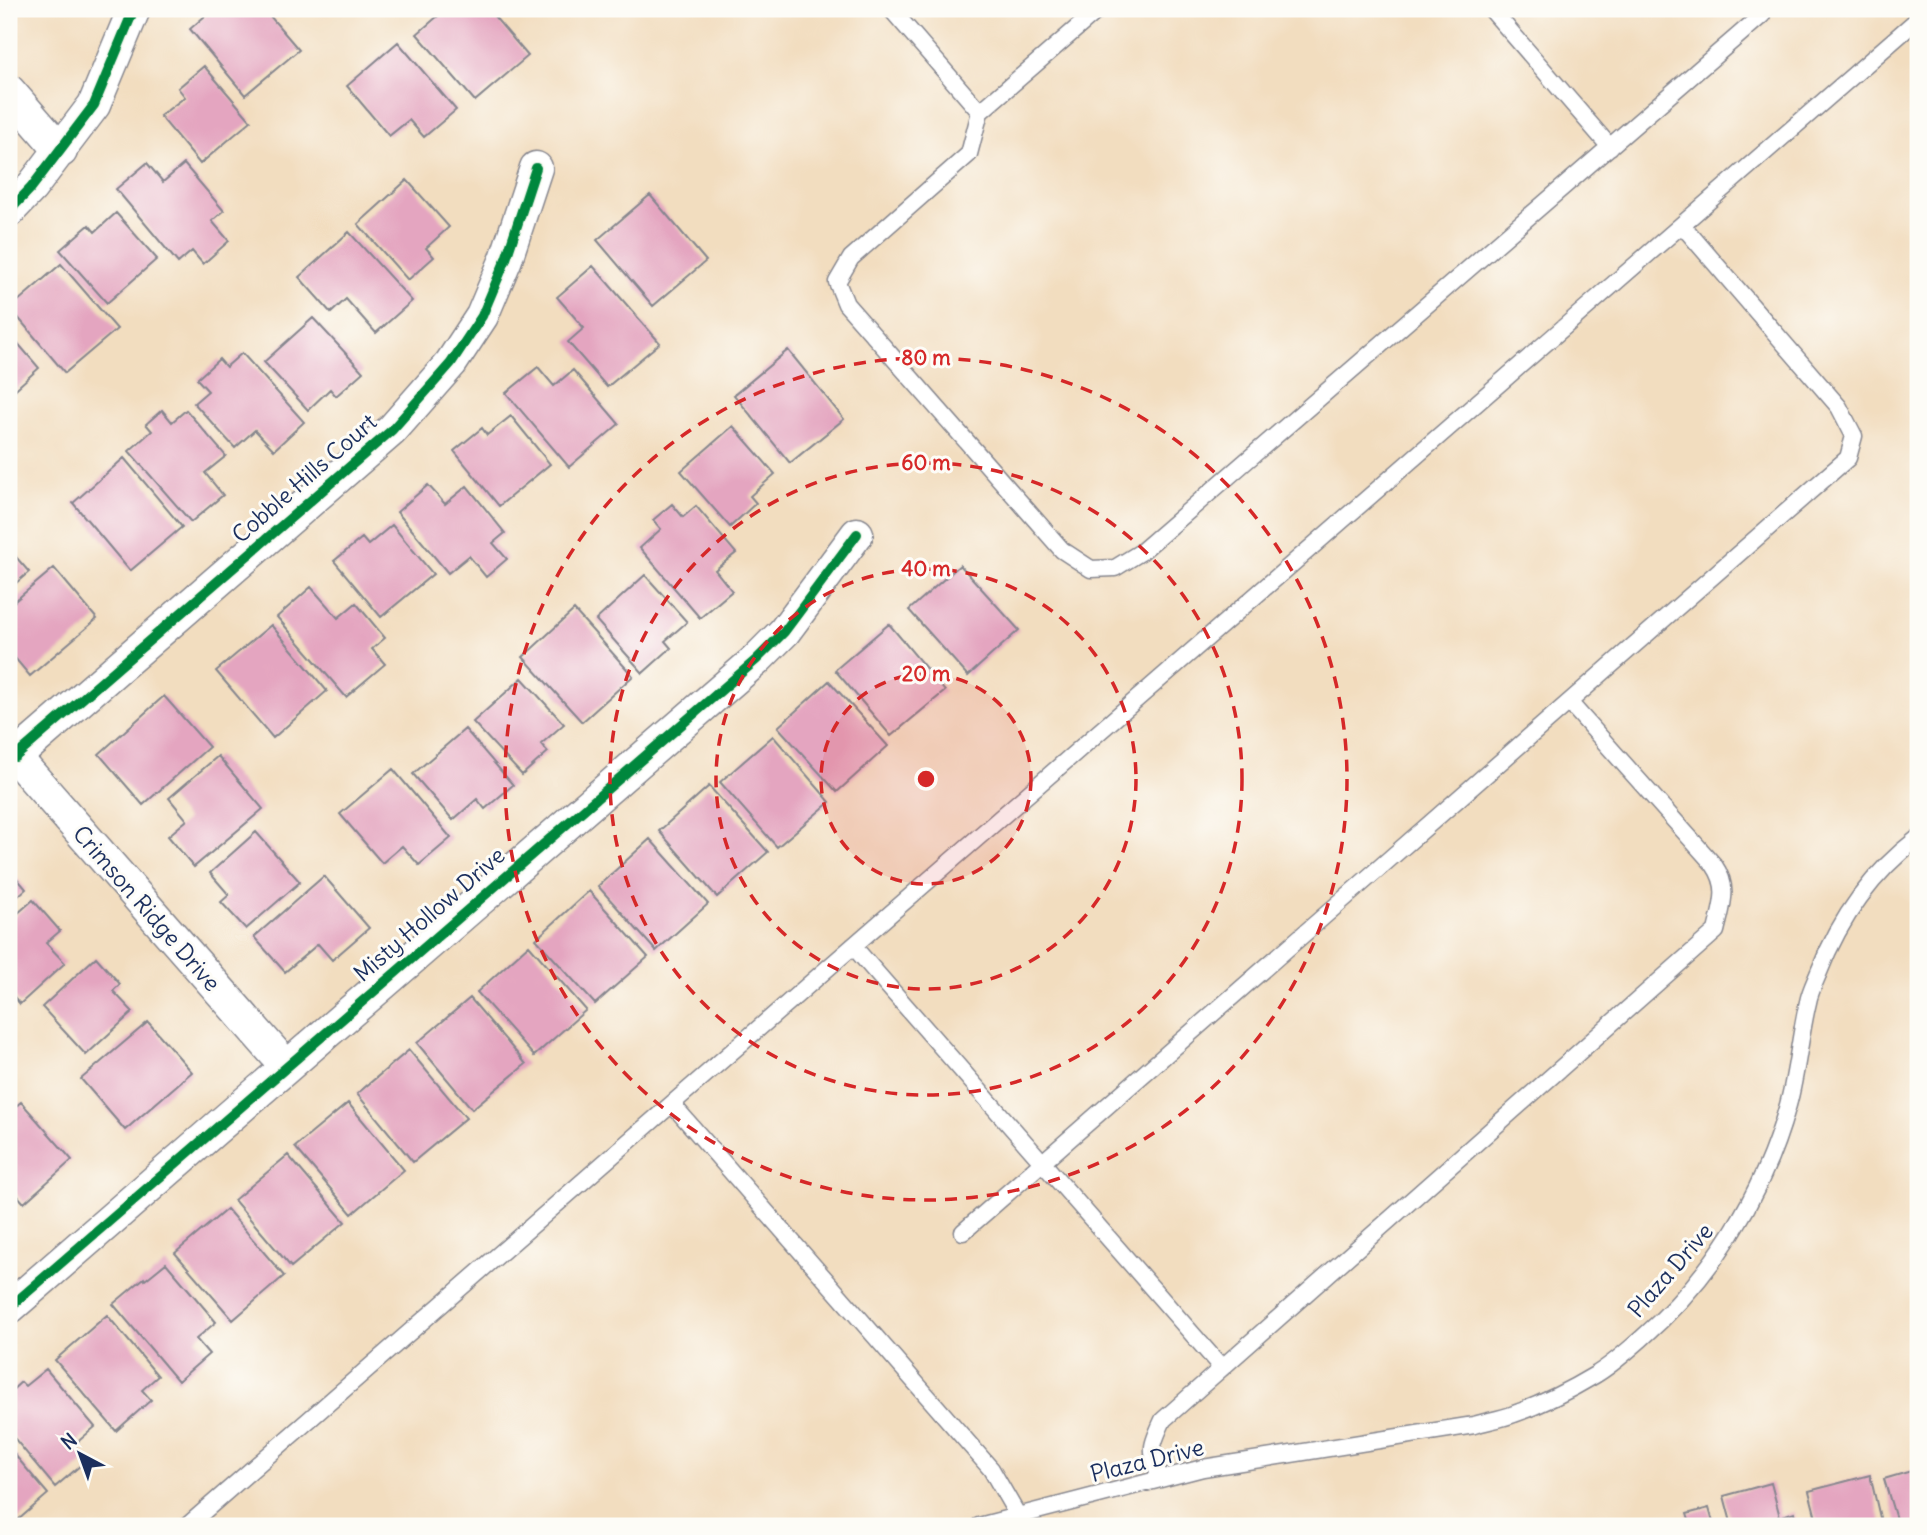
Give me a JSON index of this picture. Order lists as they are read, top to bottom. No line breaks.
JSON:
{"streets":{"street":["Cobble Hills Court","Crimson Ridge Drive","Misty Hollow Drive"],"lane":["Plaza Drive"]},"crossings":[["Cobble Hills Court","Crimson Ridge Drive"],["Crimson Ridge Drive","Misty Hollow Drive"]],"north":"top left","rings":["80 m","60 m","40 m","20 m"]}
